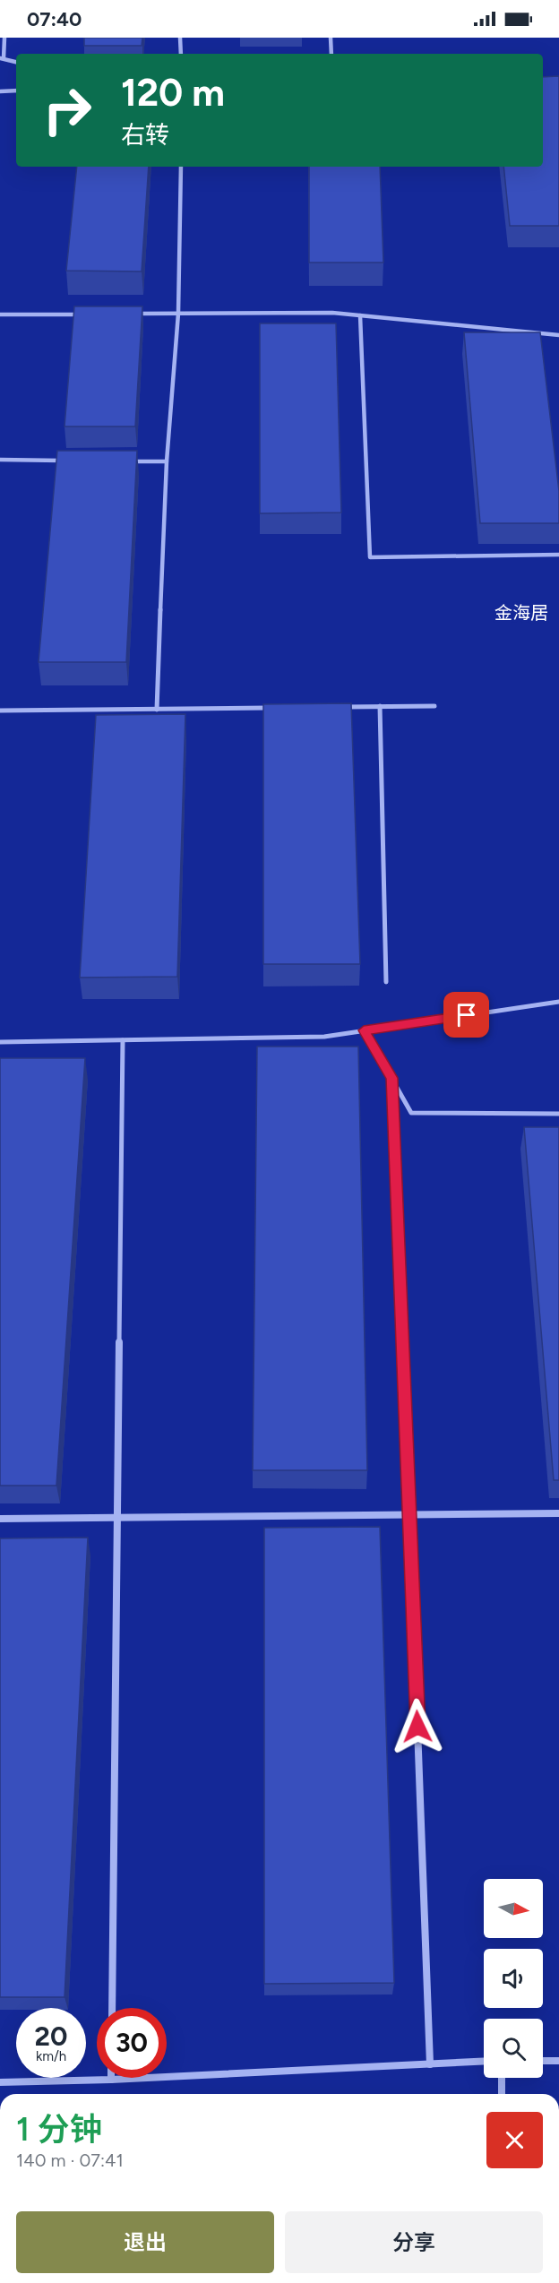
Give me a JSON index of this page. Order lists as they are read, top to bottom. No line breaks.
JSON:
{"districts":["金海居"],"north":"right","page":{"status":"07:40","turn":["120 m","右转"],"speed":"20 km/h","limit":"30","heading":["1 分钟","140 m · 07:41"],"buttons":["退出","分享"]}}
